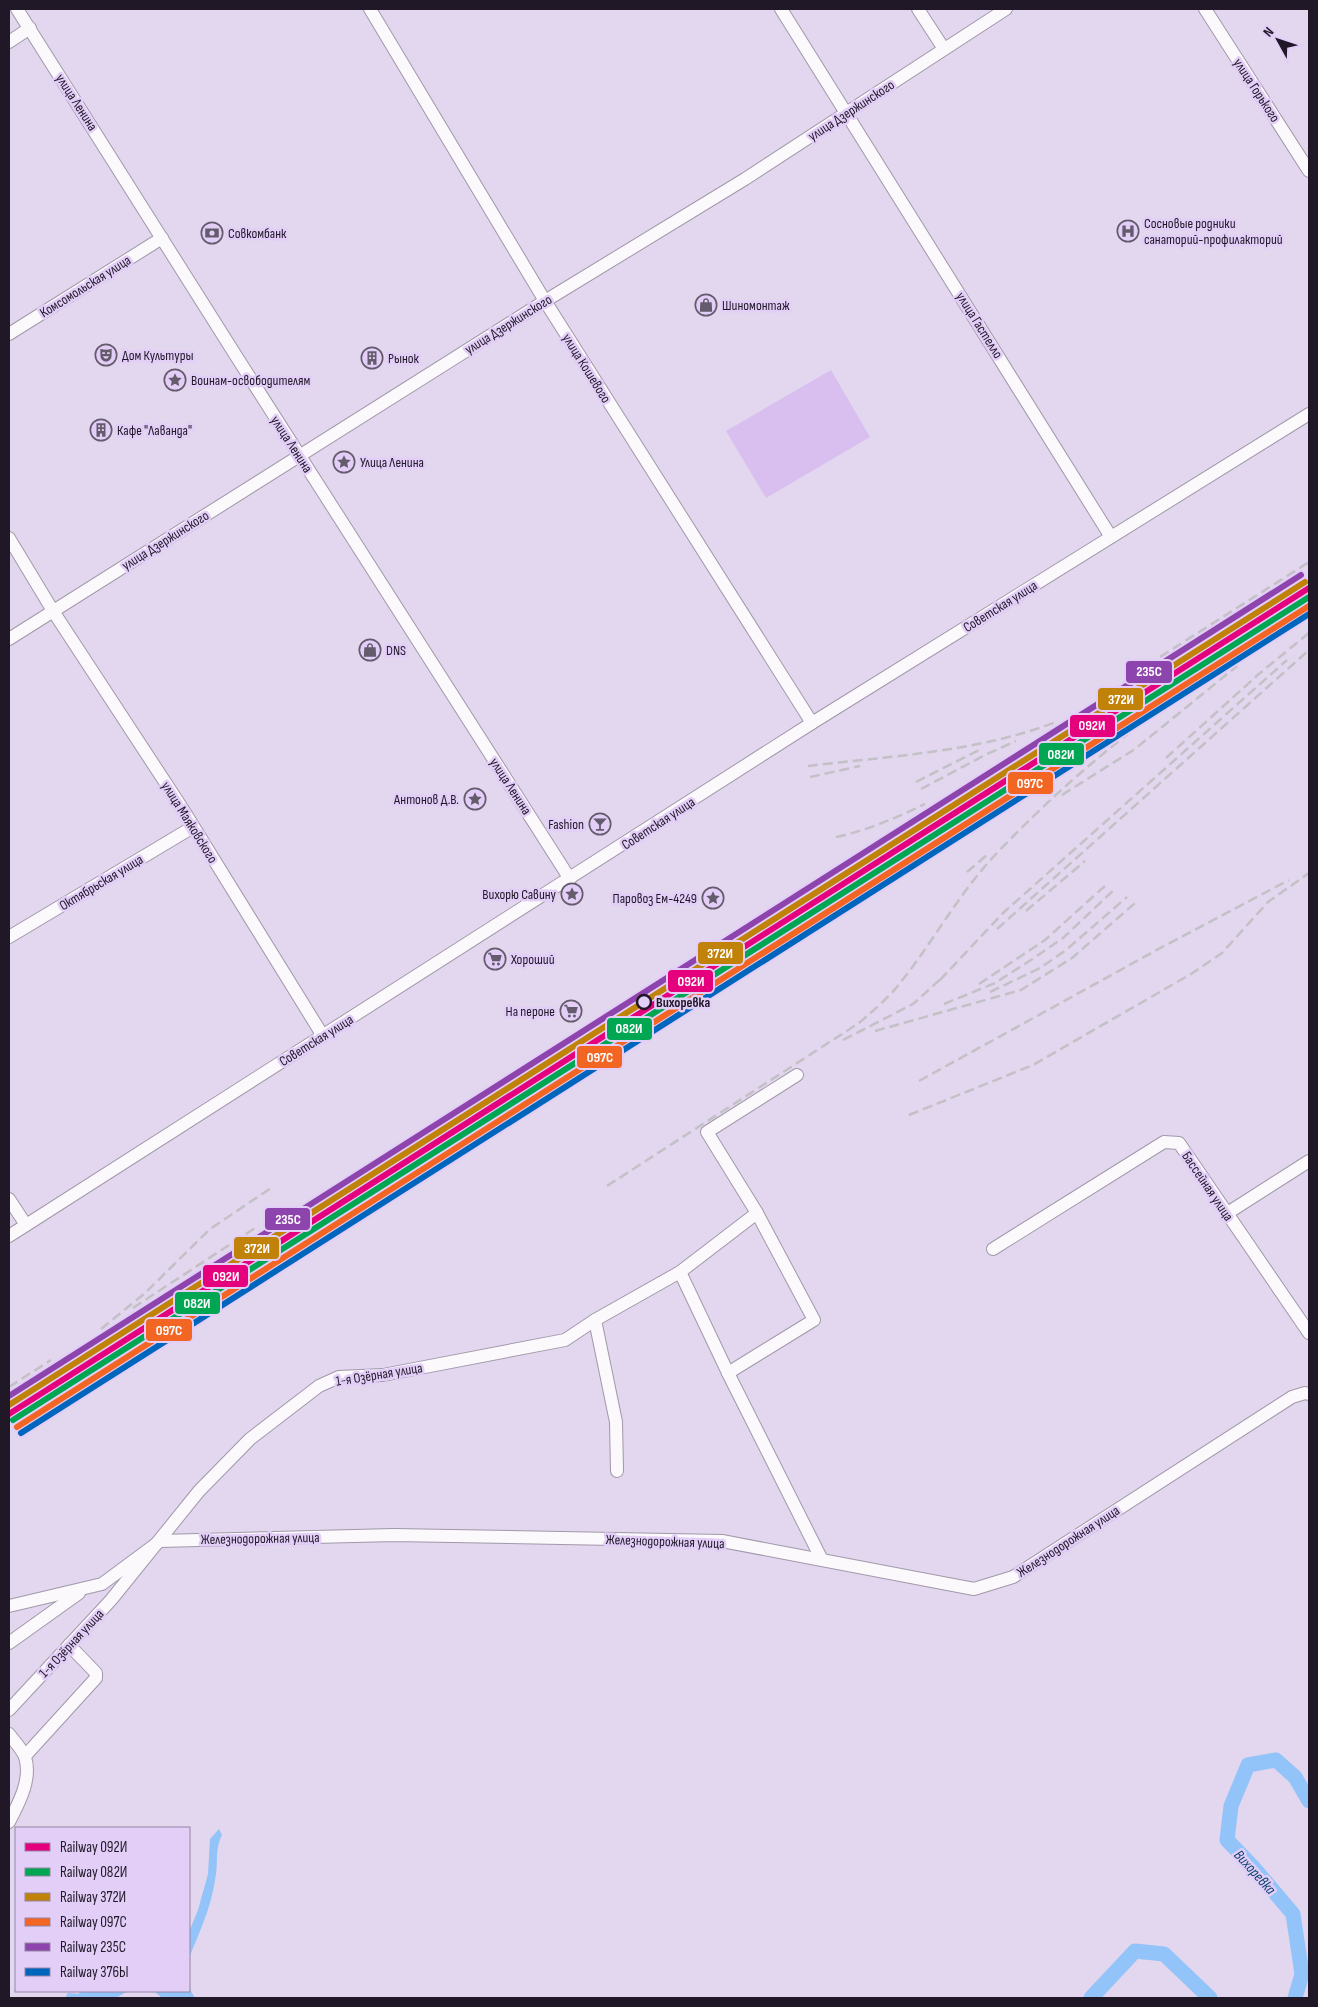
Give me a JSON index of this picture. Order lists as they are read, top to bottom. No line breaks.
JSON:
{"streets":{"street":["улица Горького","улица Ленина","улица Дзержинского","Комсомольская улица","улица Гастелло","улица Кошевого","Советская улица","улица Маяковского","Октябрьская улица","Бассейная улица","1-я Озёрная улица","Железнодорожная улица"]},"crossings":[["улица Ленина","улица Дзержинского"],["улица Ленина","Комсомольская улица"],["улица Ленина","Советская улица"],["улица Дзержинского","улица Гастелло"],["улица Дзержинского","улица Кошевого"],["улица Дзержинского","улица Маяковского"],["улица Гастелло","Советская улица"],["улица Кошевого","Советская улица"],["Советская улица","улица Маяковского"],["улица Маяковского","Октябрьская улица"],["1-я Озёрная улица","Железнодорожная улица"]],"water":["Вихоревка"],"places":{"hospital":["Сосновые родники санаторий-профилакторий"],"bank":["Совкомбанк"],"shop":["Шиномонтаж","DNS"],"theatre":["Дом Культуры"],"building":["Рынок","Кафе \"Лаванда\""],"place":["Воинам-освободителям","Улица Ленина","Антонов Д.В.","Вихорю Савину","Паровоз Ем-4249"],"bar":["Fashion"],"supermarket":["Хороший","На пероне"],"other":["Вихоревка"]},"lines":["rail line 235С","rail line 372И","rail line 092И","rail line 082И","rail line 097С","rail line 376Ы"],"legend":["Railway 092И","Railway 082И","Railway 372И","Railway 097С","Railway 235С","Railway 376Ы"],"north":"top left"}
